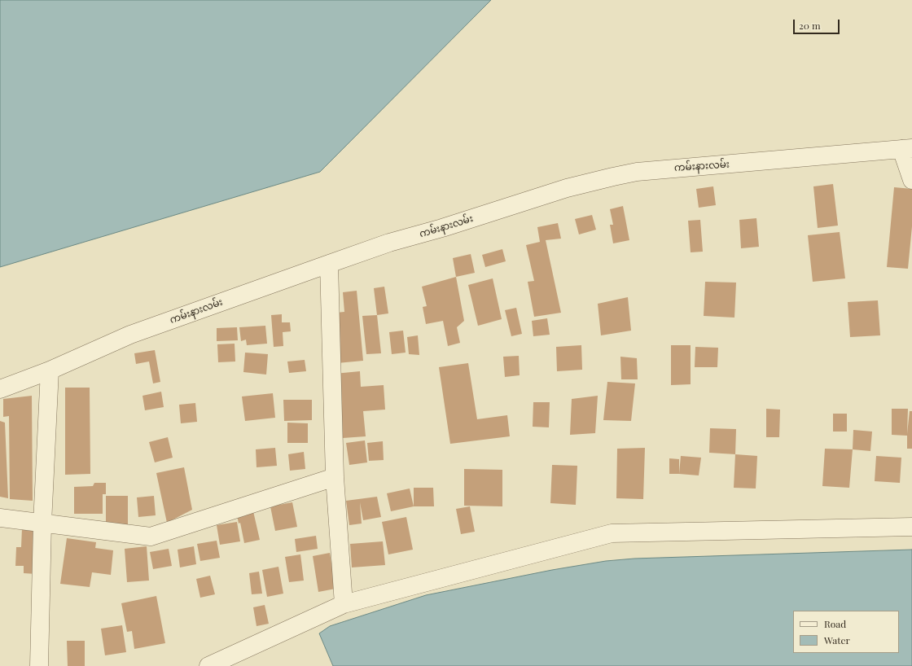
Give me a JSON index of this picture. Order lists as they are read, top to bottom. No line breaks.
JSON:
{"streets":{"street":["ကမ်းနားလမ်း"]},"legend":["Road","Water"],"scale_bar":"20 m"}
